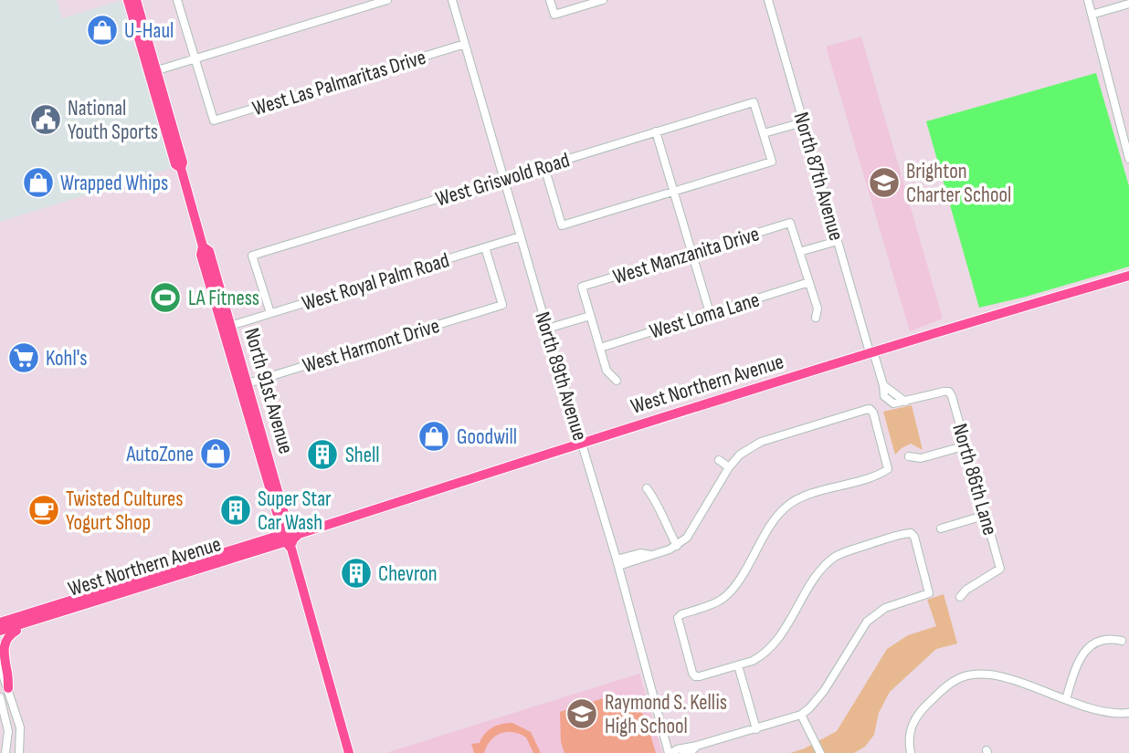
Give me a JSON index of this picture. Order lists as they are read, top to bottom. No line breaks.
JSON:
{"streets":{"main road":["West Northern Avenue","North 91st Avenue"],"street":["West Las Palmaritas Drive","North 87th Avenue","West Griswold Road","West Manzanita Drive","West Royal Palm Road","West Loma Lane","West Harmont Drive","North 89th Avenue","North 86th Lane"]},"crossings":[["West Las Palmaritas Drive","North 89th Avenue"],["North 87th Avenue","West Northern Avenue"],["North 87th Avenue","North 86th Lane"],["West Griswold Road","West Royal Palm Road"],["West Griswold Road","North 89th Avenue"],["West Royal Palm Road","West Harmont Drive"],["West Royal Palm Road","North 89th Avenue"],["West Royal Palm Road","North 91st Avenue"],["West Harmont Drive","North 91st Avenue"],["North 89th Avenue","West Northern Avenue"],["West Northern Avenue","North 91st Avenue"]],"places":{"shop":["U-Haul","Wrapped Whips","Goodwill","AutoZone"],"public building":["National Youth Sports"],"school or university":["Brighton Charter School","Raymond S. Kellis High School"],"sports":["LA Fitness"],"supermarket":["Kohl's"],"building":["Shell","Super Star Car Wash","Chevron"],"cafe":["Twisted Cultures Yogurt Shop"]}}
